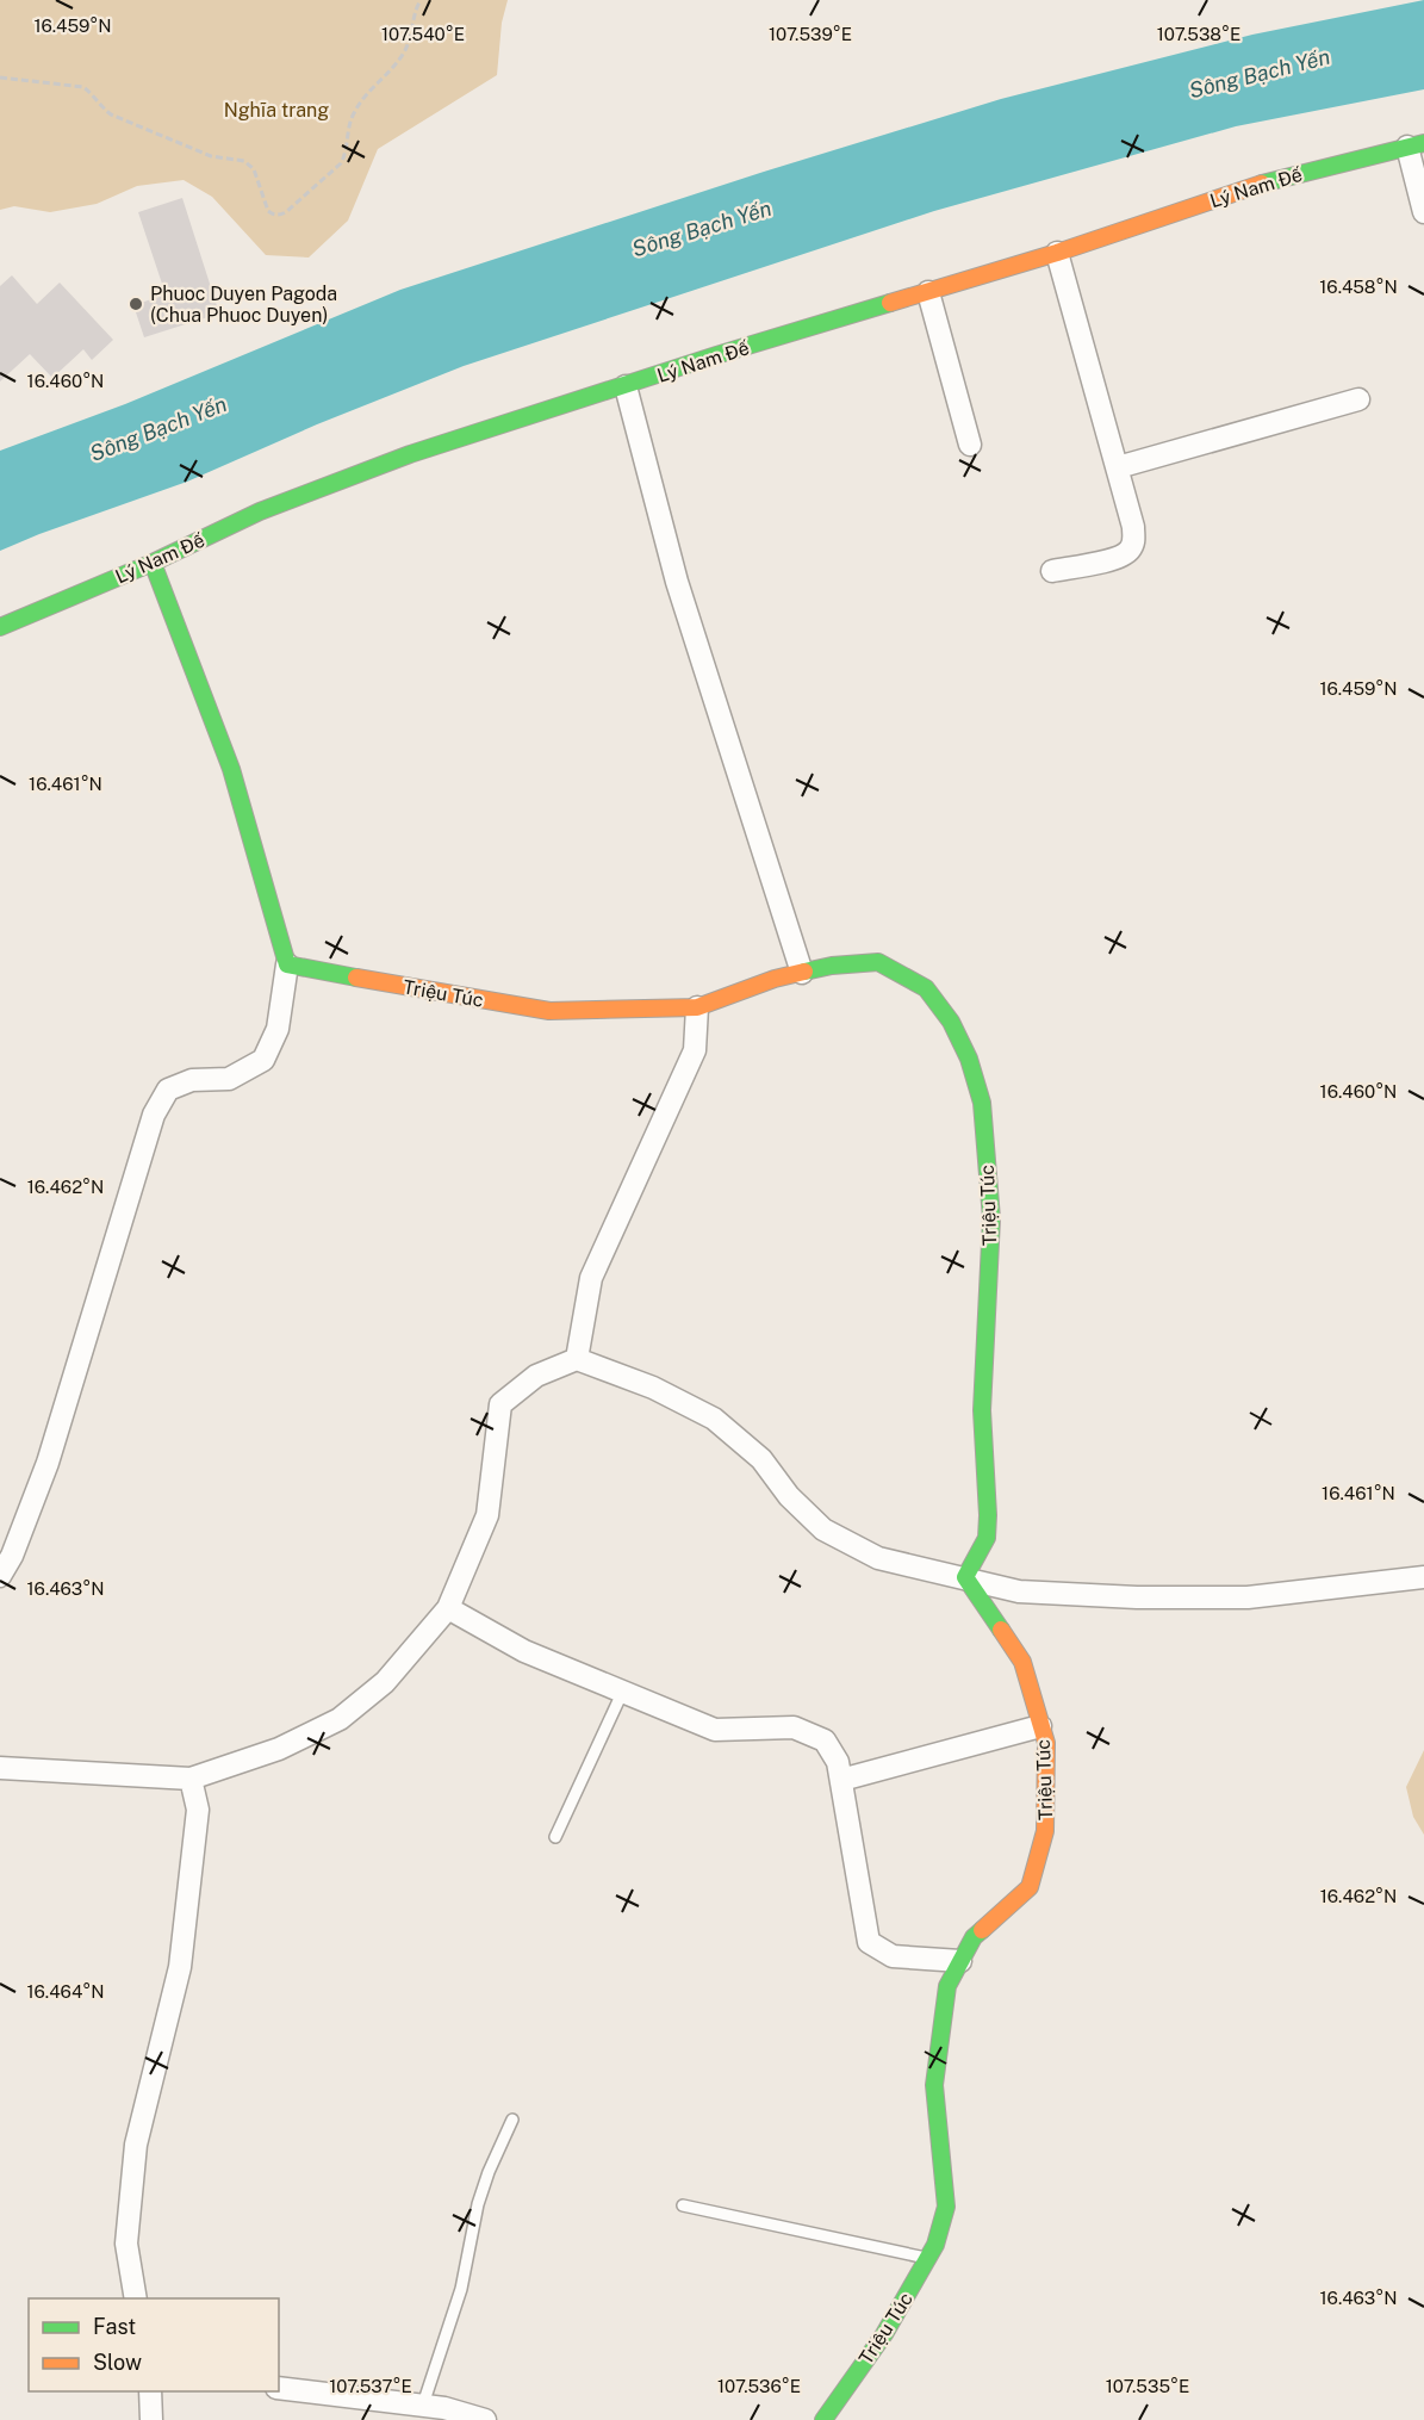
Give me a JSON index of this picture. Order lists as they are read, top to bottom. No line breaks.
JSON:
{"streets":{"street":["Lý Nam Đế","Triệu Túc"]},"water":["Sông Bạch Yến"],"parks":["Nghĩa trang"],"places":["Phuoc Duyen Pagoda (Chua Phuoc Duyen)"],"legend":["Fast","Slow"],"coordinates":["16.459°N","107.540°E","107.539°E","107.538°E","16.458°N","16.460°N","16.461°N","16.462°N","16.463°N","16.464°N","107.537°E","107.536°E","107.535°E"]}
